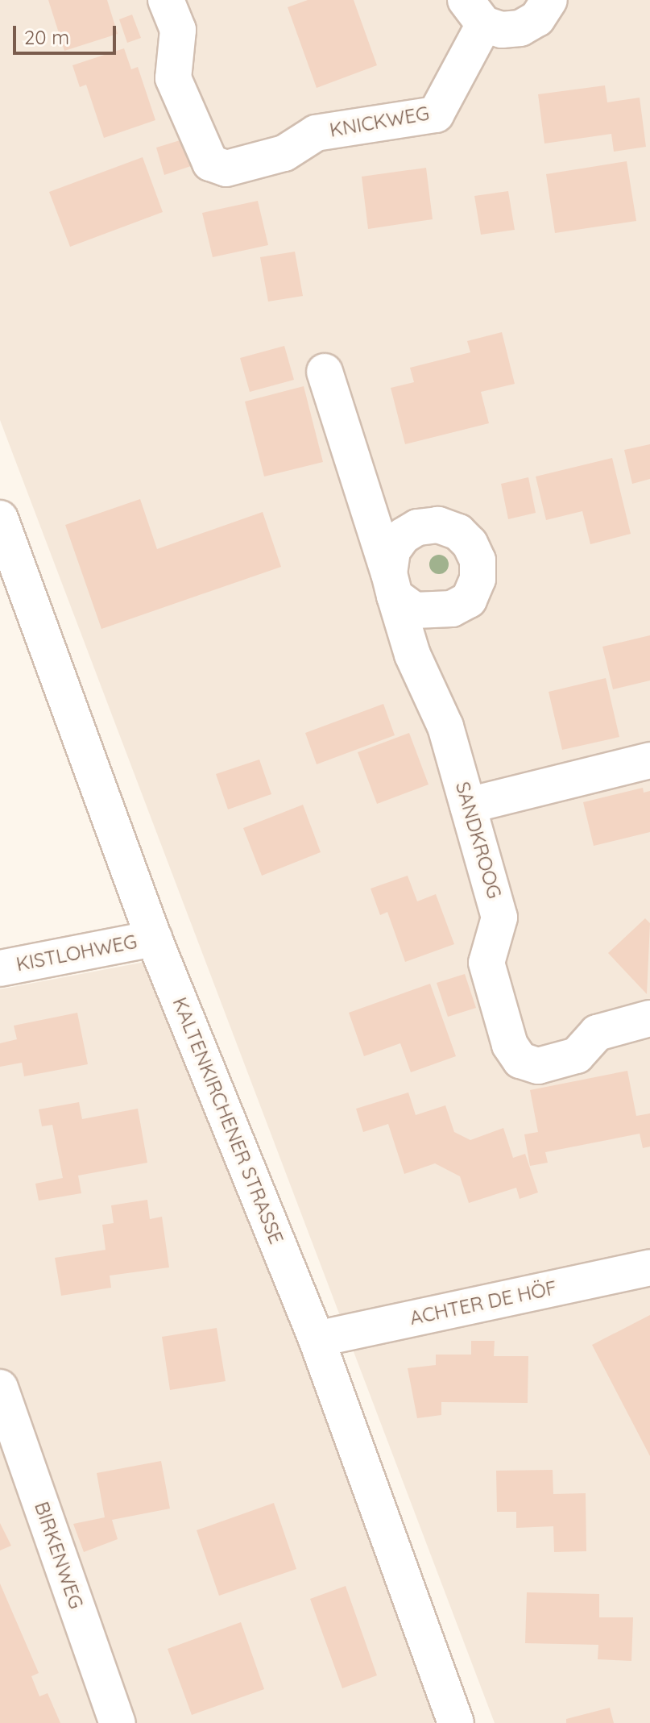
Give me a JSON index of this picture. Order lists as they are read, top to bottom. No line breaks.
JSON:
{"streets":{"street":["KNICKWEG","SANDKROOG","KISTLOHWEG","KALTENKIRCHENER STRASSE","ACHTER DE HÖF","BIRKENWEG"]},"crossings":[["KISTLOHWEG","KALTENKIRCHENER STRASSE"],["KALTENKIRCHENER STRASSE","ACHTER DE HÖF"]],"scale_bar":"20 m"}
